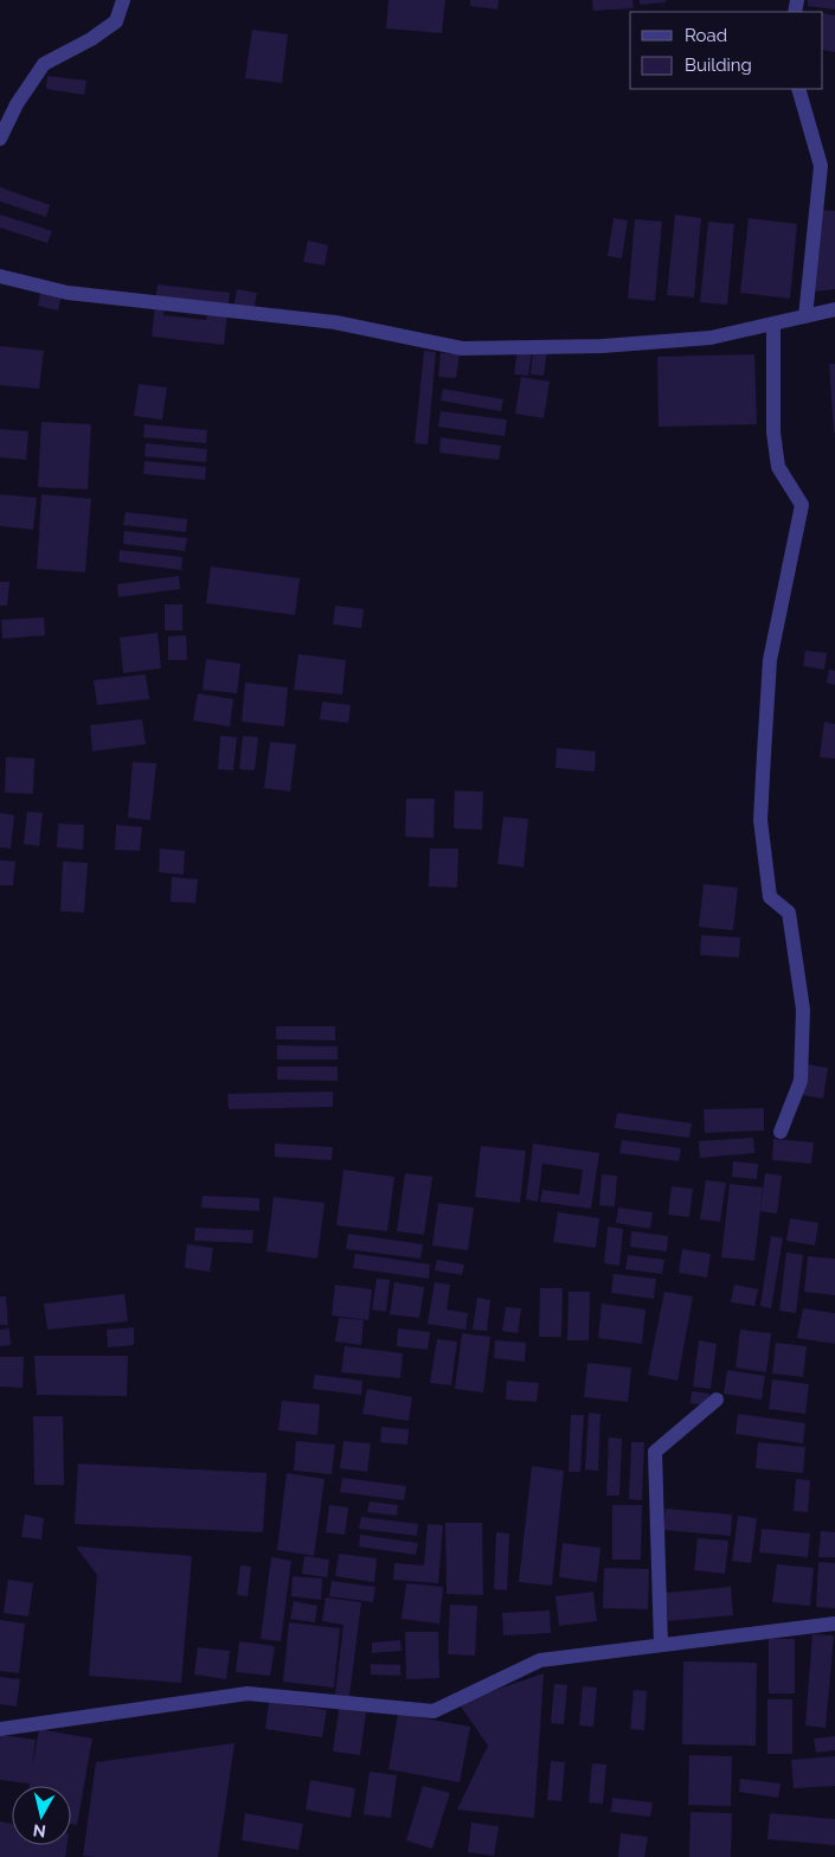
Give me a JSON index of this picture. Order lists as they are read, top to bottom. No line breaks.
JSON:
{"legend":["Road","Building"],"north":"bottom"}
